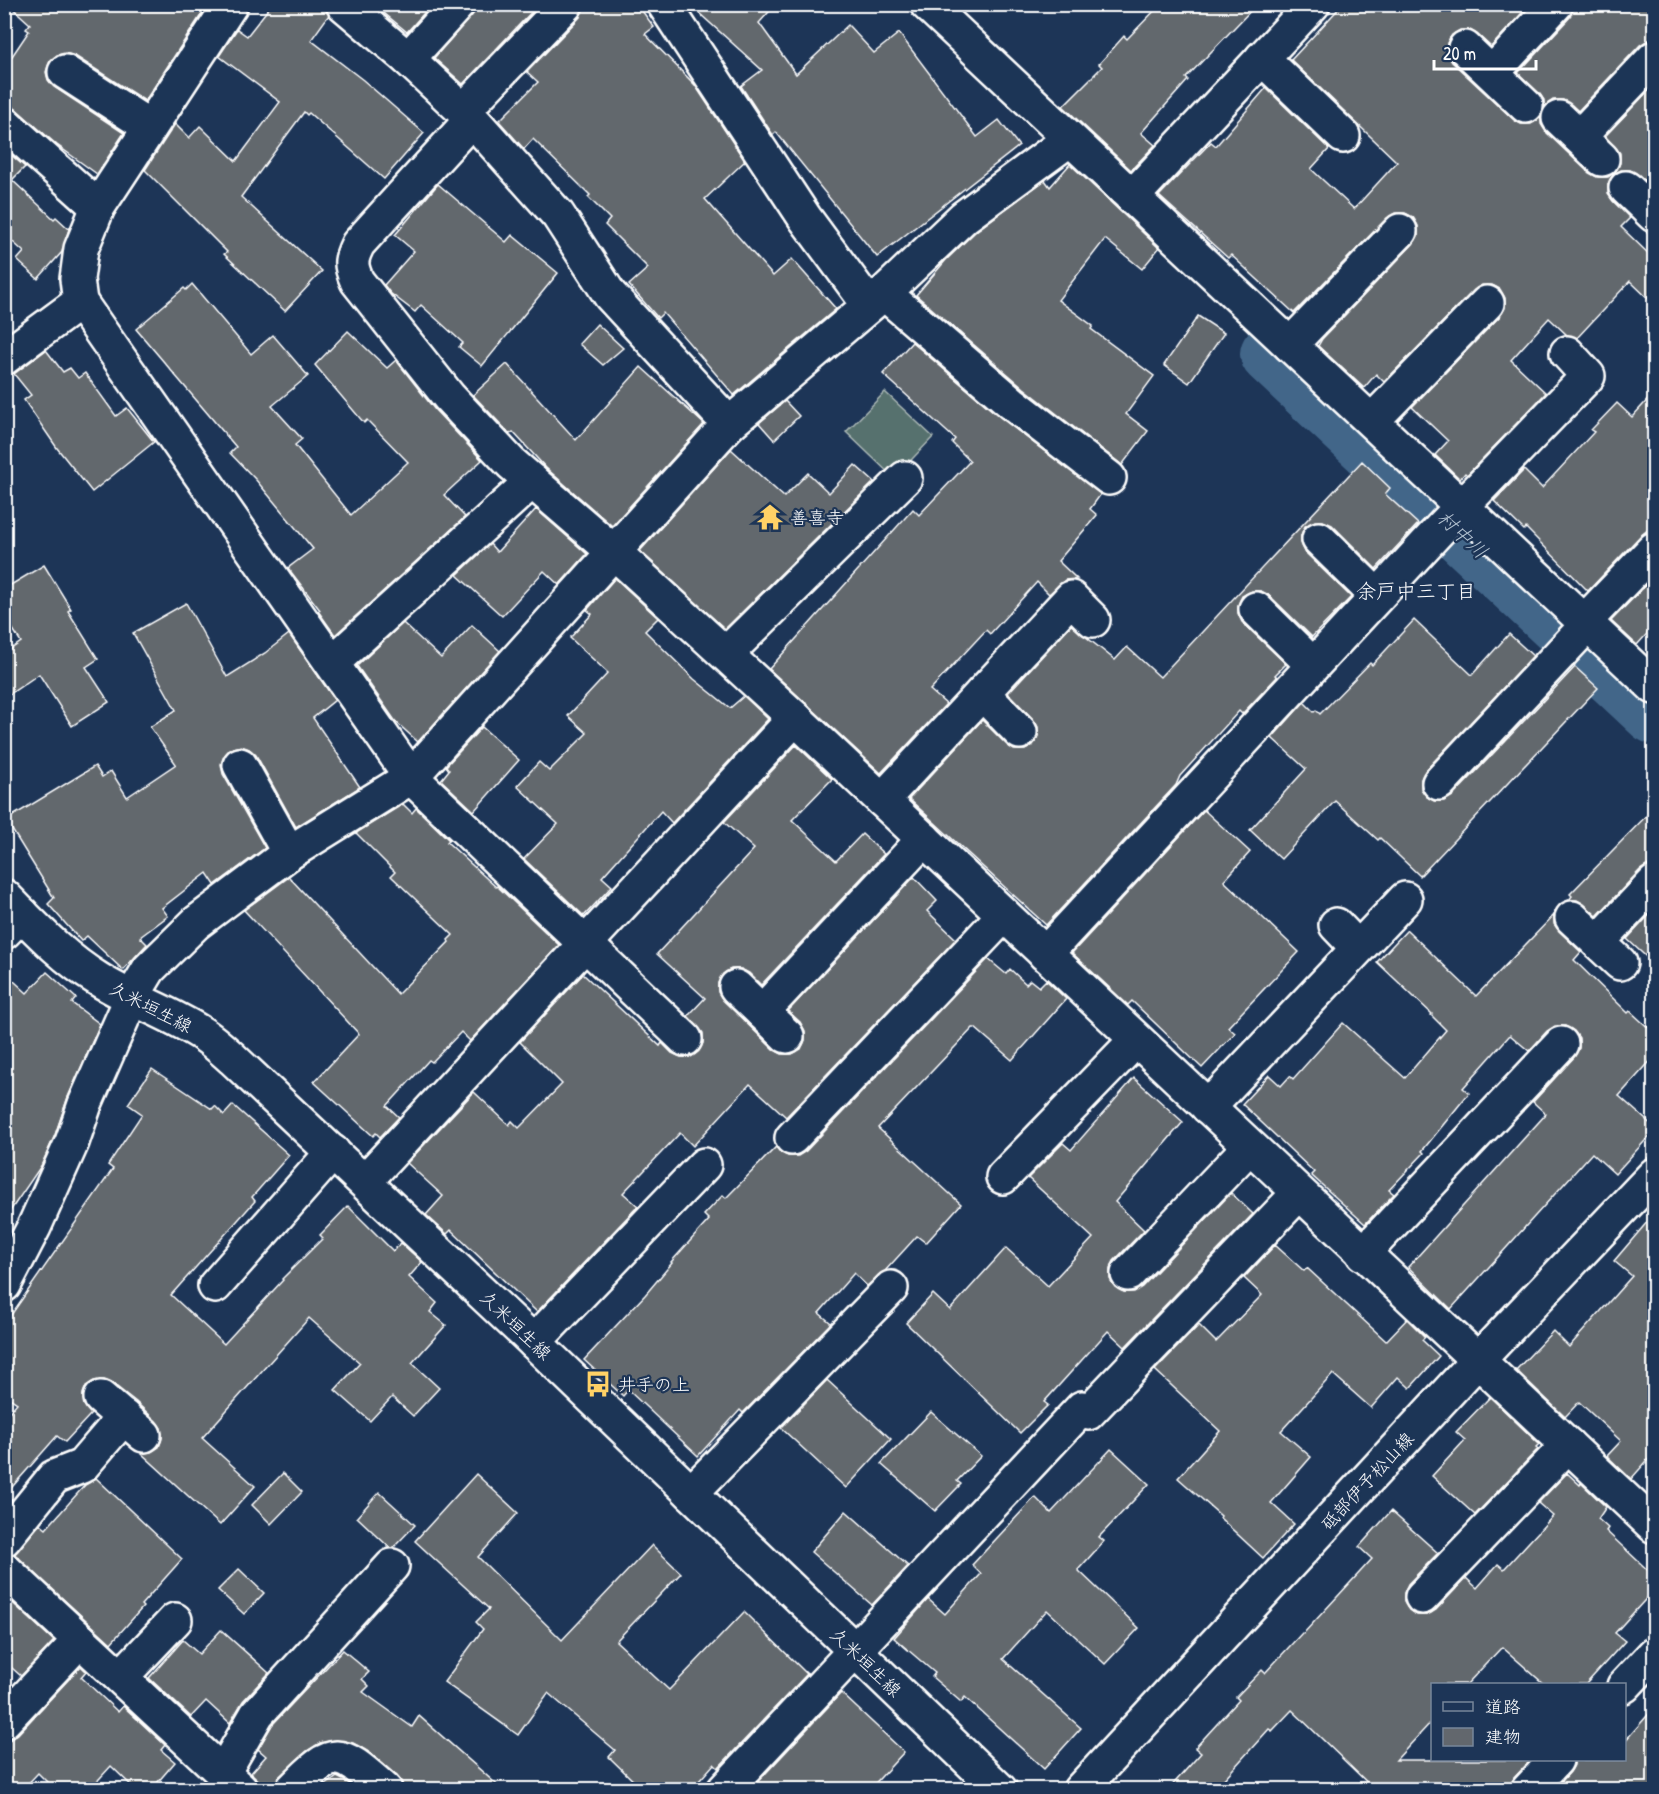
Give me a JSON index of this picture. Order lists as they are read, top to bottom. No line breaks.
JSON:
{"streets":{"street":["久米垣生線","砥部伊予松山線"]},"districts":["余戸中三丁目"],"water":["村中川"],"places":{"temple":["善喜寺"],"bus stop":["井手の上"]},"legend":["道路","建物"],"scale_bar":"20 m"}
